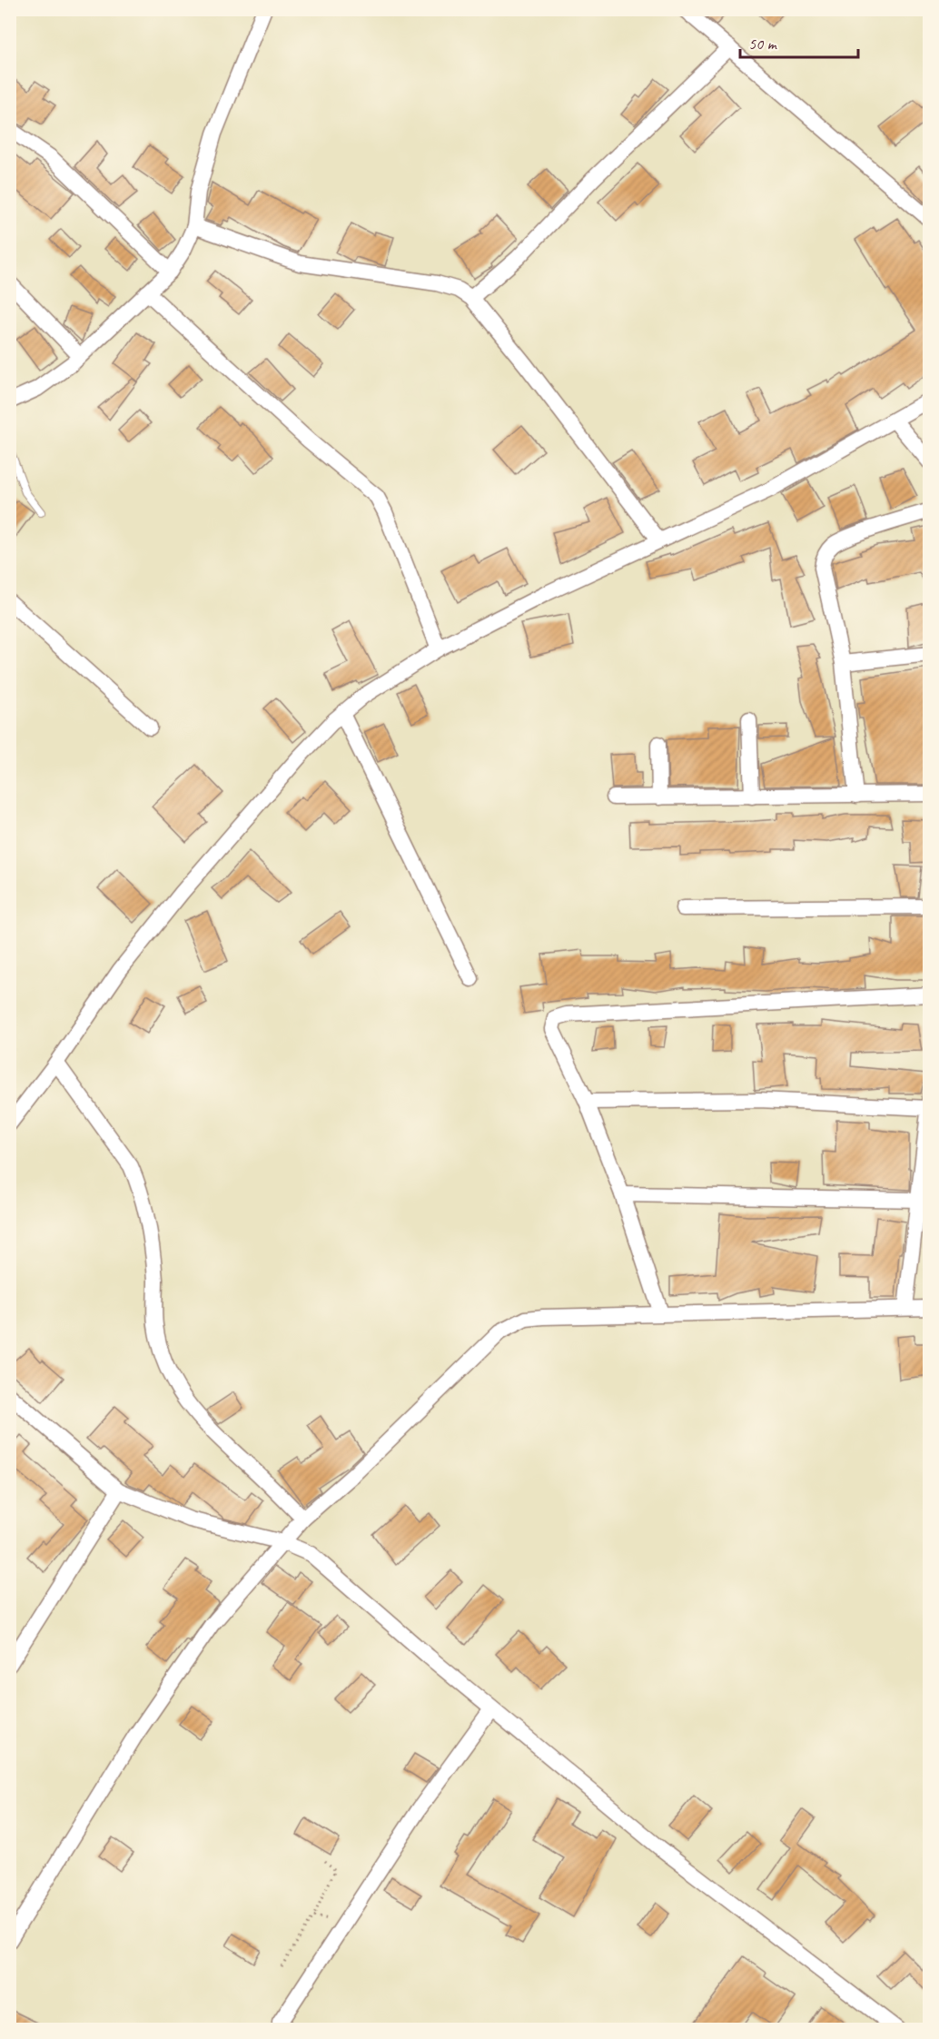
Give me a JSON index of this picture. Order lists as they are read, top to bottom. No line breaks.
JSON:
{"scale_bar":"50 m"}
